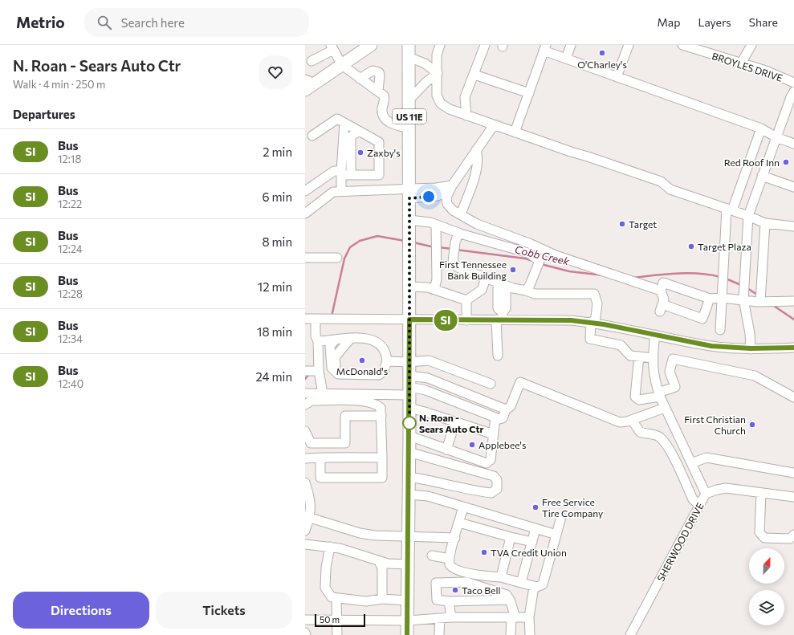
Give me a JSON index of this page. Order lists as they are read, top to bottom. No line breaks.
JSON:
{"streets":{"main road":["US 11E"],"street":["BROYLES DRIVE","SHERWOOD DRIVE"]},"water":["Cobb Creek"],"places":["O'Charley's","Zaxby's","Red Roof Inn","Target","Target Plaza","First Tennessee Bank Building","McDonald's","N. Roan - Sears Auto Ctr","First Christian Church","Applebee's","Free Service Tire Company","TVA Credit Union","Taco Bell"],"lines":["bus line SI"],"scale_bar":"50 m","north":"top","page":{"header":"Metrio","search":"Search here","nav":["Map","Layers","Share"],"heading":[["N. Roan - Sears Auto Ctr","Walk · 4 min · 250 m"],"Departures"],"on_map":"SI","list":[{"mark":"SI","name":"Bus","note":"12:18","value":"2 min"},{"mark":"SI","name":"Bus","note":"12:22","value":"6 min"},{"mark":"SI","name":"Bus","note":"12:24","value":"8 min"},{"mark":"SI","name":"Bus","note":"12:28","value":"12 min"},{"mark":"SI","name":"Bus","note":"12:34","value":"18 min"},{"mark":"SI","name":"Bus","note":"12:40","value":"24 min"}],"buttons":["Directions","Tickets"],"scale":"50 m"}}
